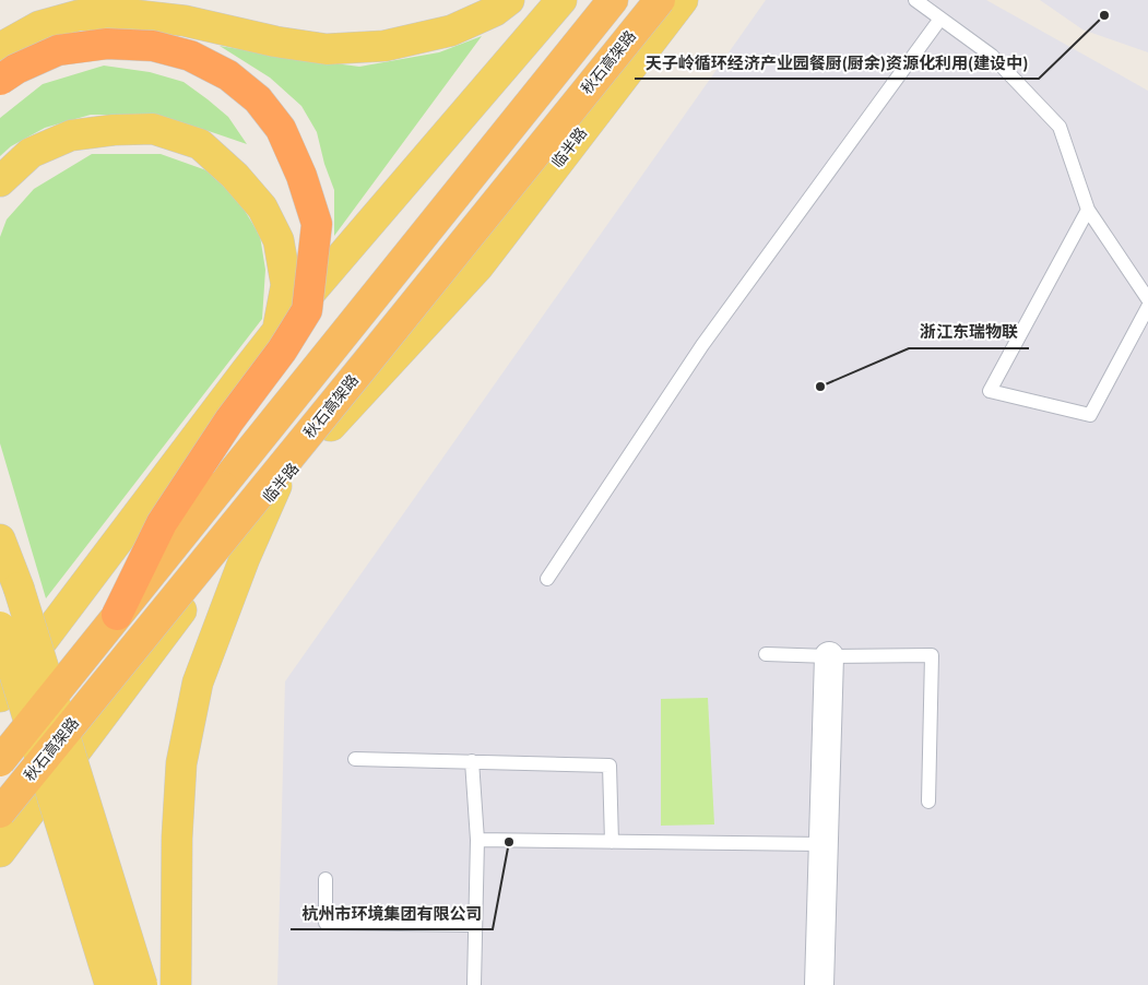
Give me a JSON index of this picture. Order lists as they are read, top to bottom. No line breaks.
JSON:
{"streets":{"highway":["秋石高架路"],"main road":["临半路"]},"places":["天子岭循环经济产业园餐厨(厨余)资源化利用(建设中)","浙江东瑞物联","杭州市环境集团有限公司"]}
